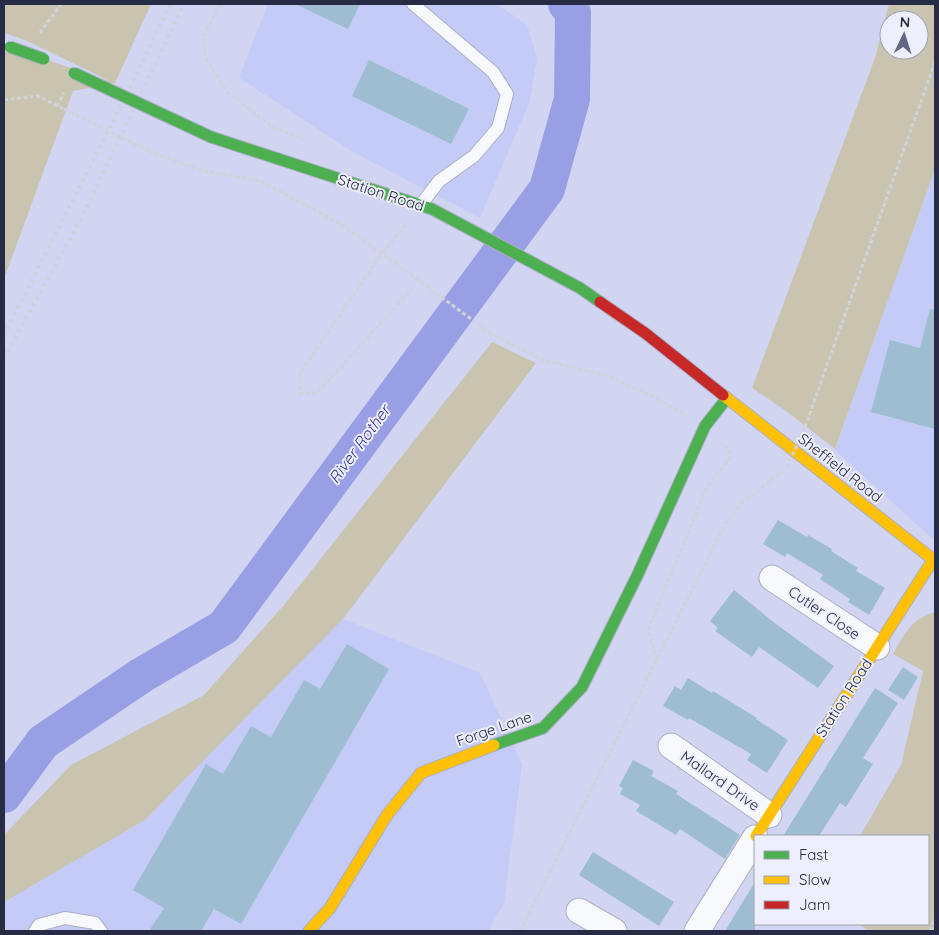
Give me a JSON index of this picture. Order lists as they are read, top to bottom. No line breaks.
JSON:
{"streets":{"main road":["Station Road","Sheffield Road","Forge Lane"],"street":["Cutler Close","Mallard Drive"]},"crossings":[["Station Road","Sheffield Road"],["Station Road","Cutler Close"],["Station Road","Forge Lane"],["Station Road","Mallard Drive"],["Sheffield Road","Forge Lane"]],"water":["River Rother"],"legend":["Fast","Slow","Jam"],"north":"top"}
